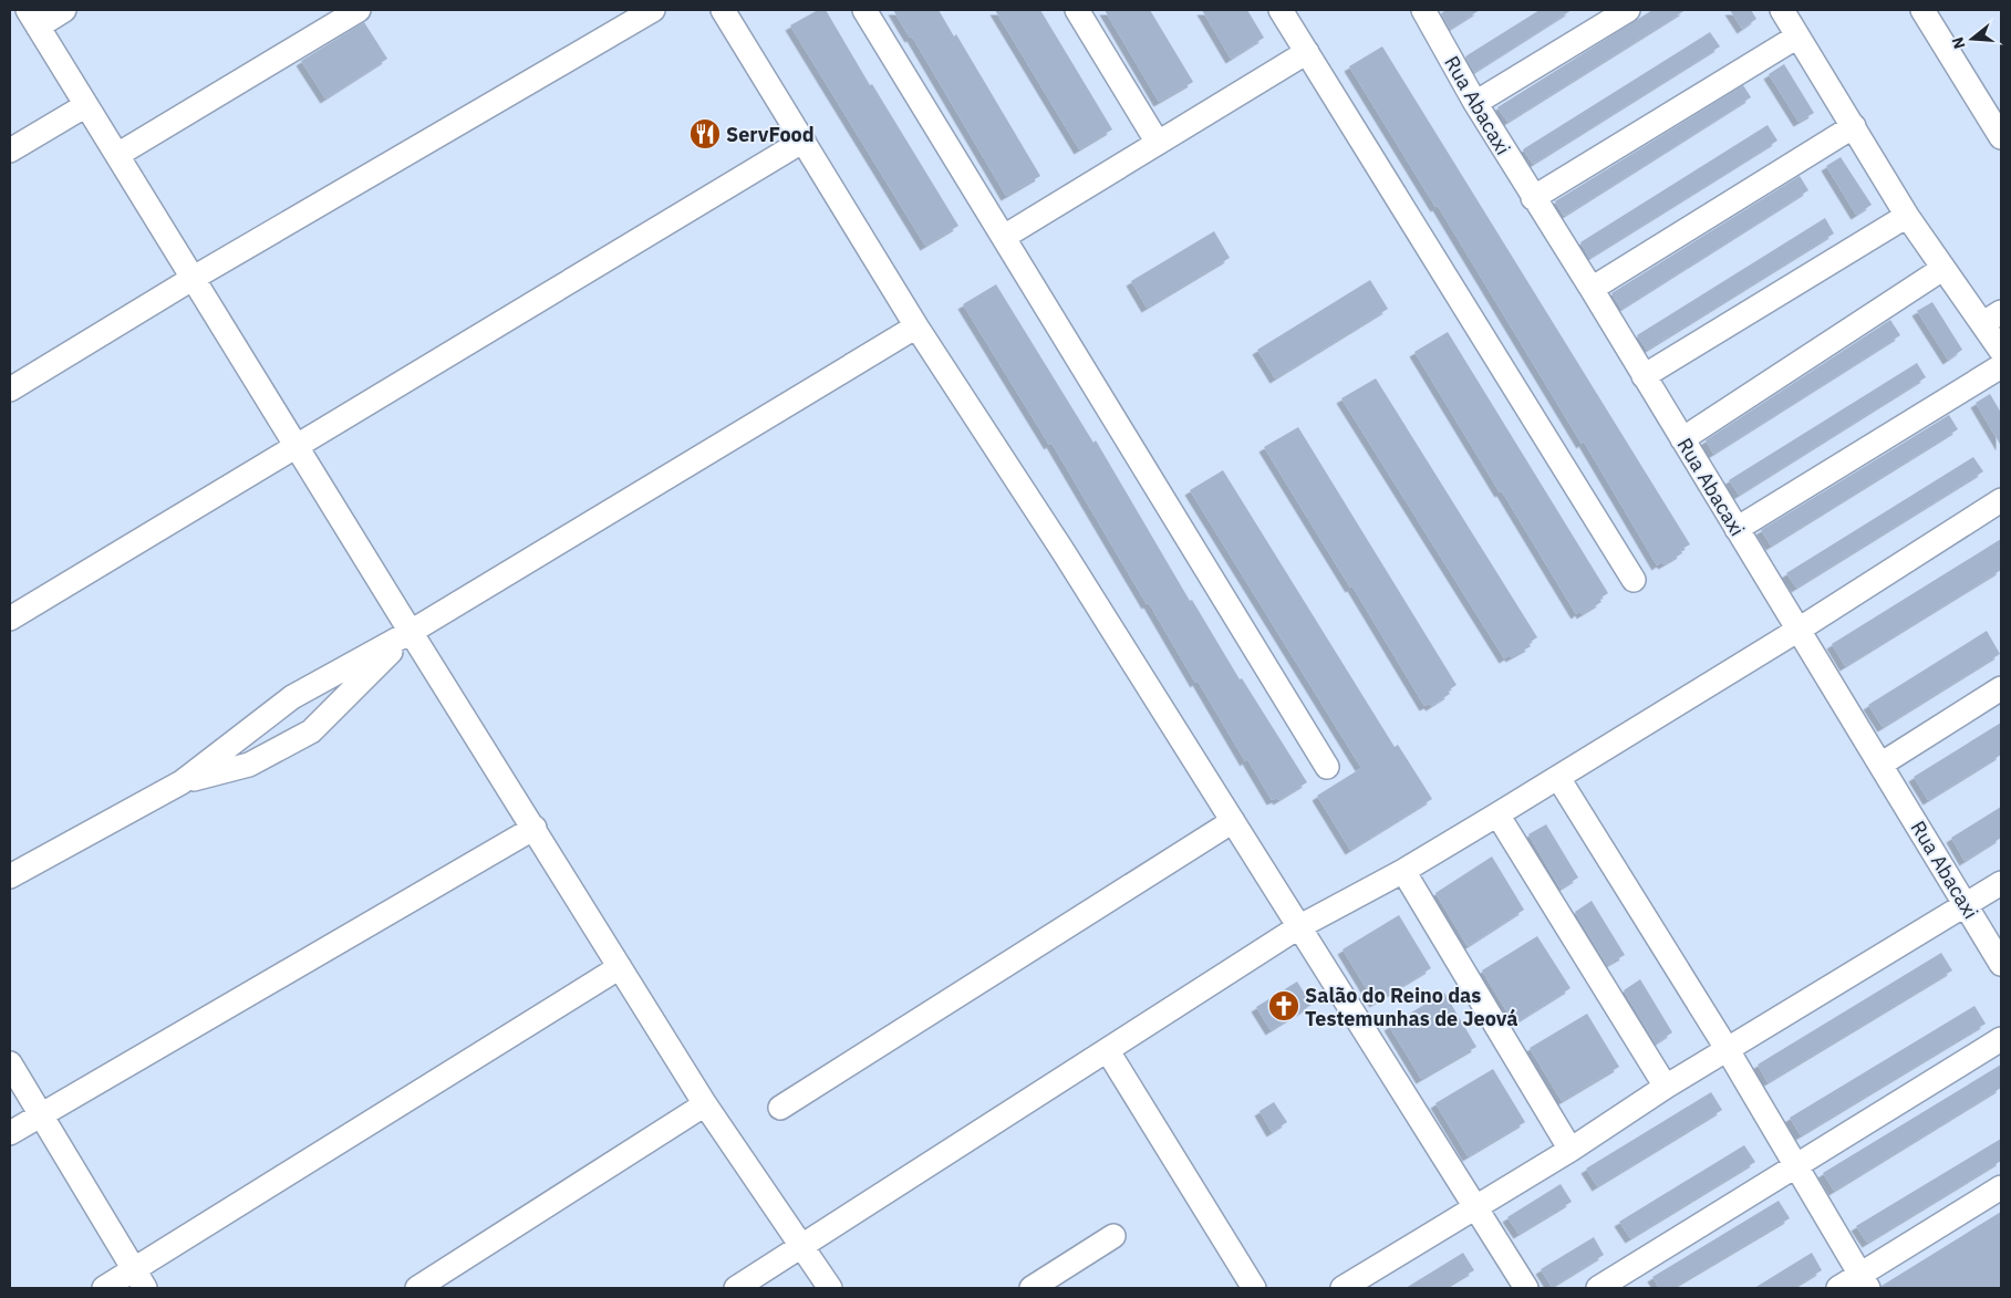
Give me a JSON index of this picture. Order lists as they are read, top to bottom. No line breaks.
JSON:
{"streets":{"street":["Rua Abacaxi"]},"places":{"restaurant":["ServFood"],"church":["Salão do Reino das Testemunhas de Jeová"]},"north":"left"}
